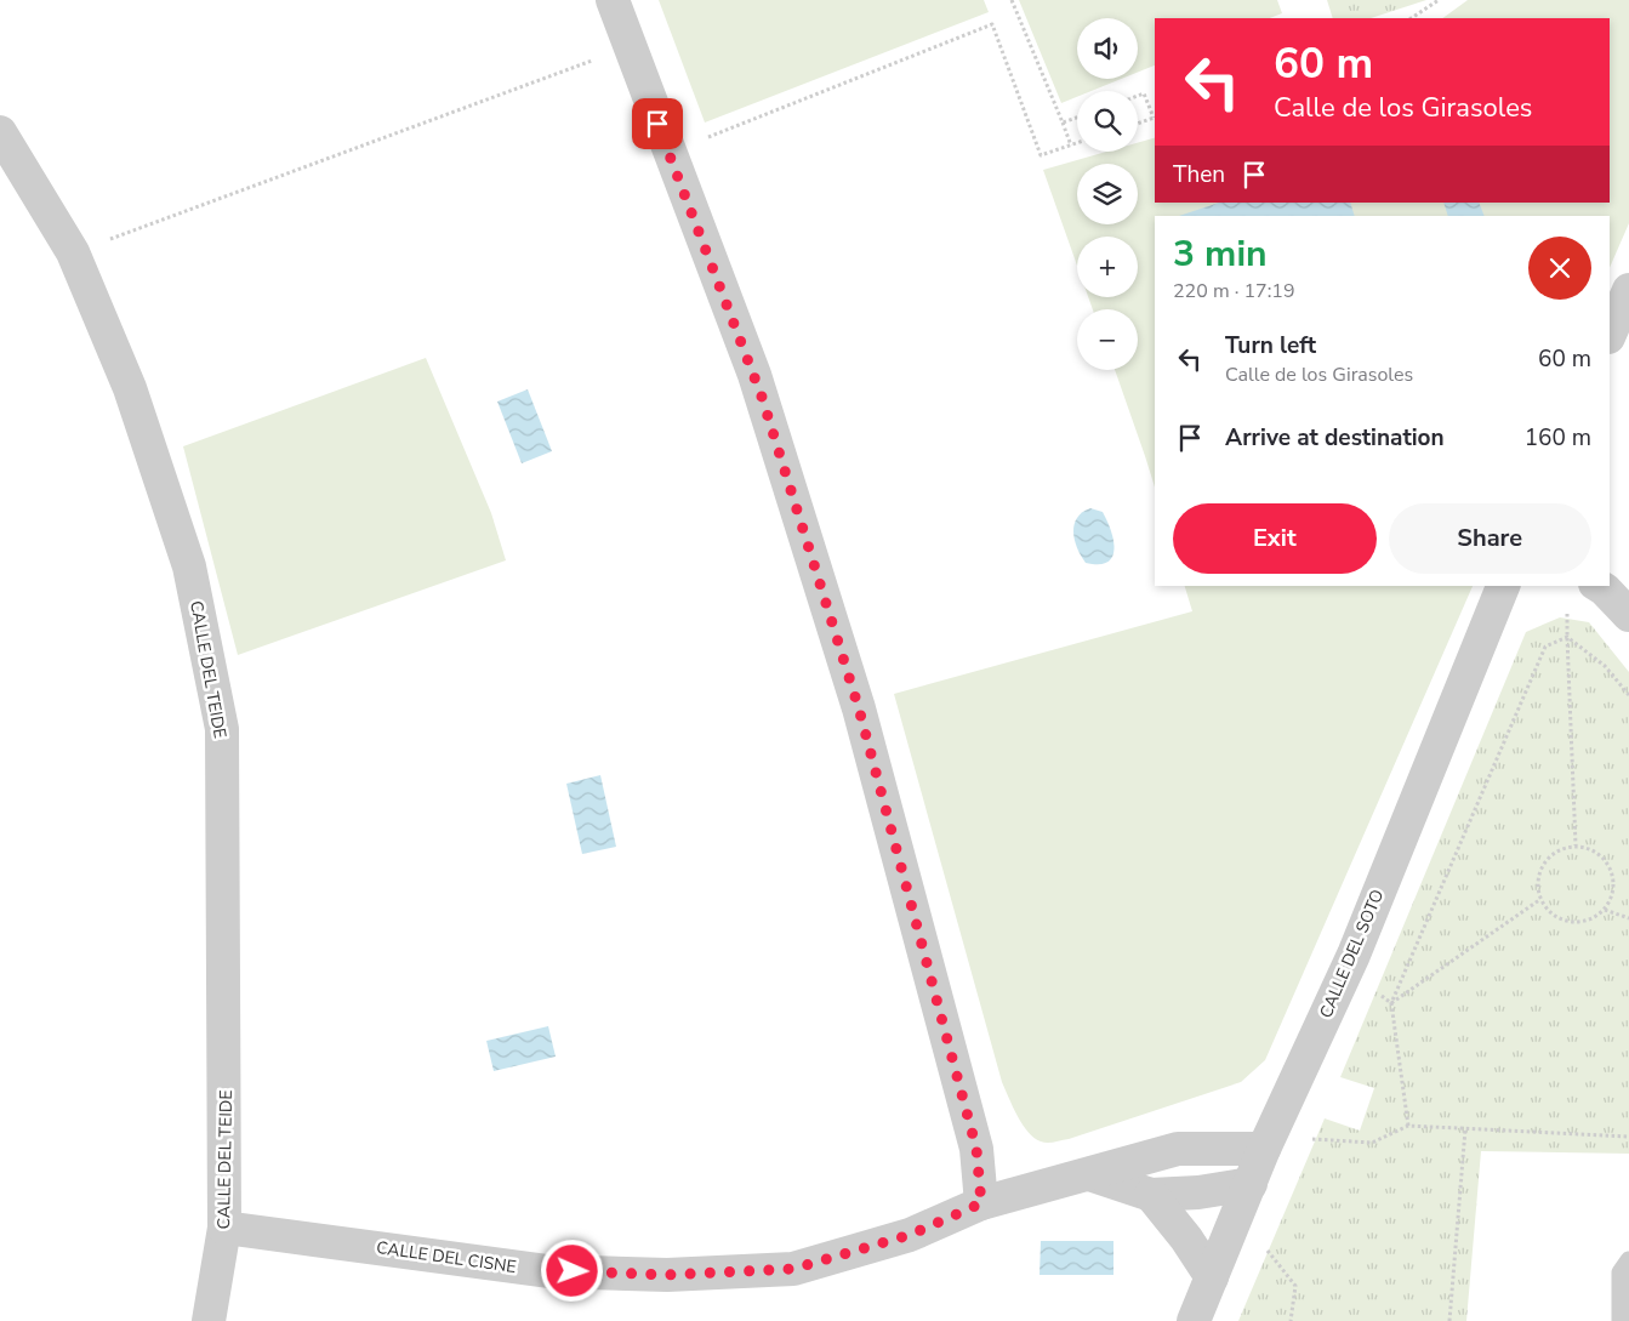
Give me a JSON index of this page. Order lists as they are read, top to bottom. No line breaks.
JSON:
{"streets":{"street":["CALLE DEL TEIDE","CALLE DEL SOTO","CALLE DEL CISNE"]},"crossings":[["CALLE DEL TEIDE","CALLE DEL CISNE"],["CALLE DEL SOTO","CALLE DEL CISNE"]],"page":{"map_buttons":["+","−"],"turn":["60 m","Calle de los Girasoles"],"then":"Then","heading":["3 min","220 m · 17:19"],"list":[{"name":"Turn left","note":"Calle de los Girasoles","value":"60 m"},{"name":"Arrive at destination","value":"160 m"}],"buttons":["Exit","Share"]}}
